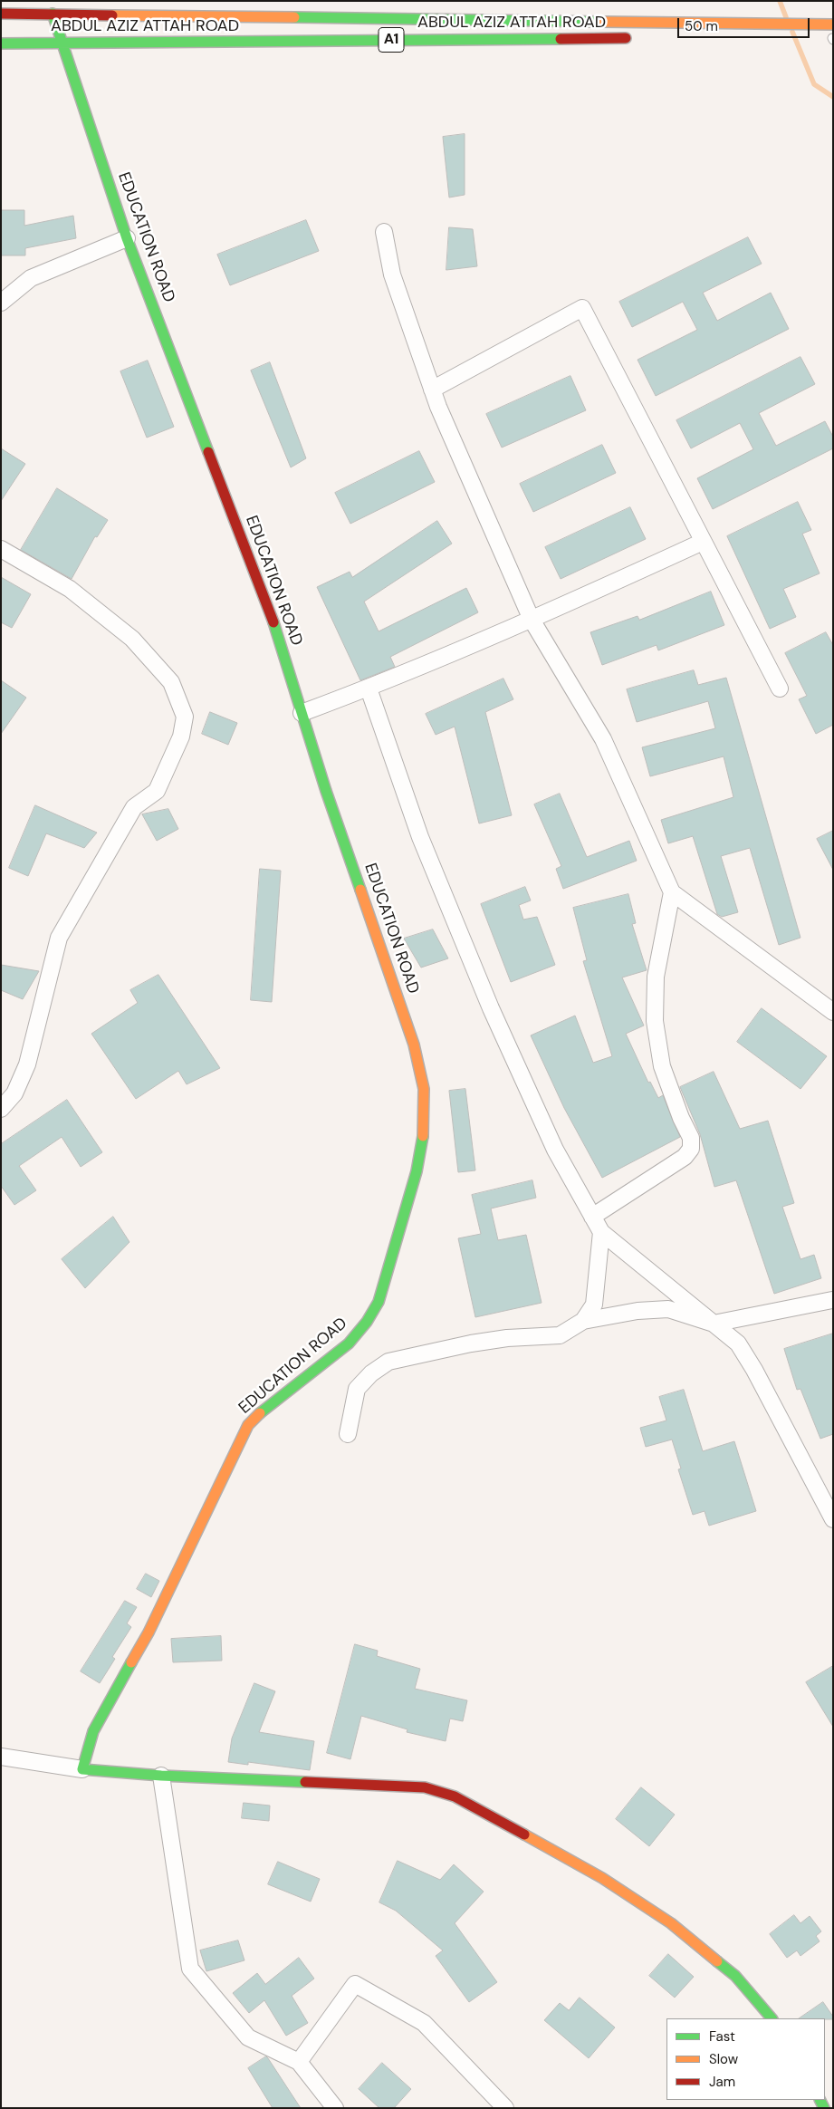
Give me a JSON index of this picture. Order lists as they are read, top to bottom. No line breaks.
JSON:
{"streets":{"main road":["ABDUL AZIZ ATTAH ROAD","A1","EDUCATION ROAD"]},"crossings":[["ABDUL AZIZ ATTAH ROAD","EDUCATION ROAD"]],"legend":["Fast","Slow","Jam"],"scale_bar":"50 m"}
